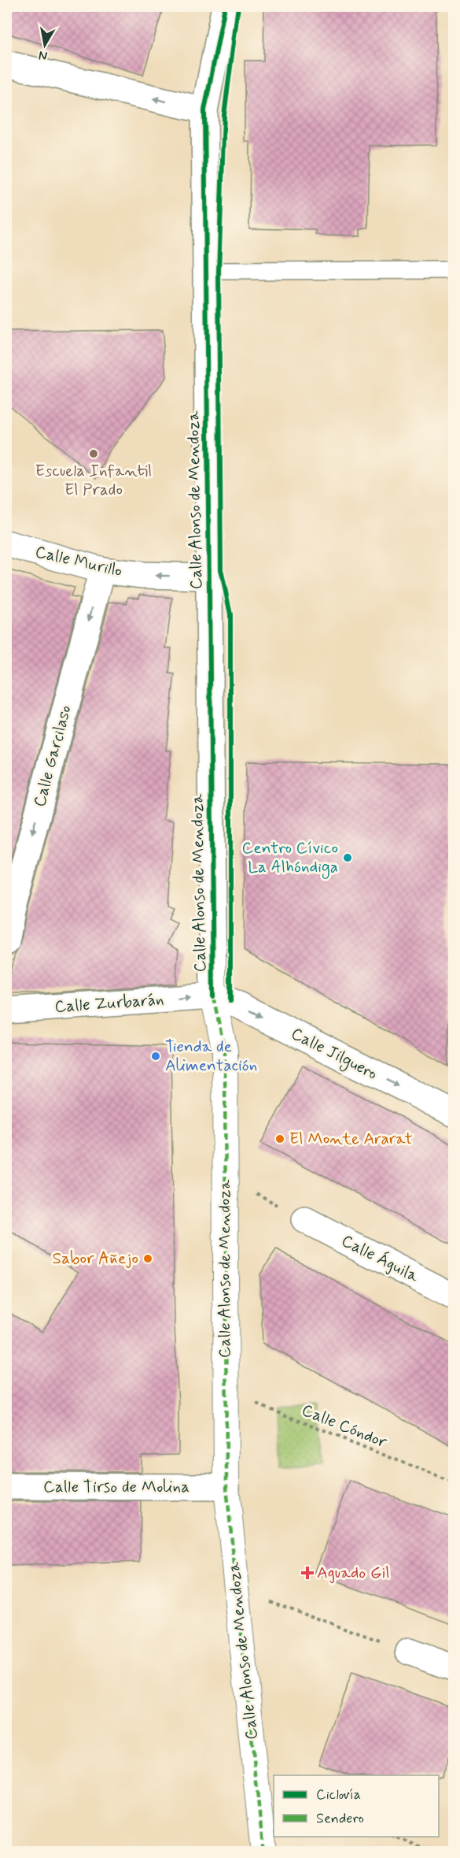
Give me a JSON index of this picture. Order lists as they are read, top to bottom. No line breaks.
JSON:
{"streets":{"street":["Calle Alonso de Mendoza","Calle Murillo","Calle Garcilaso","Calle Zurbarán","Calle Jilguero","Calle Águila","Calle Tirso de Molina"],"path":["Calle Cóndor"]},"crossings":[["Calle Alonso de Mendoza","Calle Murillo"],["Calle Alonso de Mendoza","Calle Zurbarán"],["Calle Alonso de Mendoza","Calle Jilguero"],["Calle Alonso de Mendoza","Calle Cóndor"],["Calle Alonso de Mendoza","Calle Tirso de Molina"],["Calle Murillo","Calle Garcilaso"],["Calle Zurbarán","Calle Jilguero"]],"one_way":["Calle Murillo","Calle Garcilaso","Calle Zurbarán","Calle Jilguero"],"places":{"other":["Escuela Infantil El Prado","Centro Cívico La Alhóndiga","Tienda de Alimentación","El Monte Ararat","Sabor Añejo"],"health":["Aguado Gil"]},"legend":["Ciclovía","Sendero"],"north":"bottom"}
